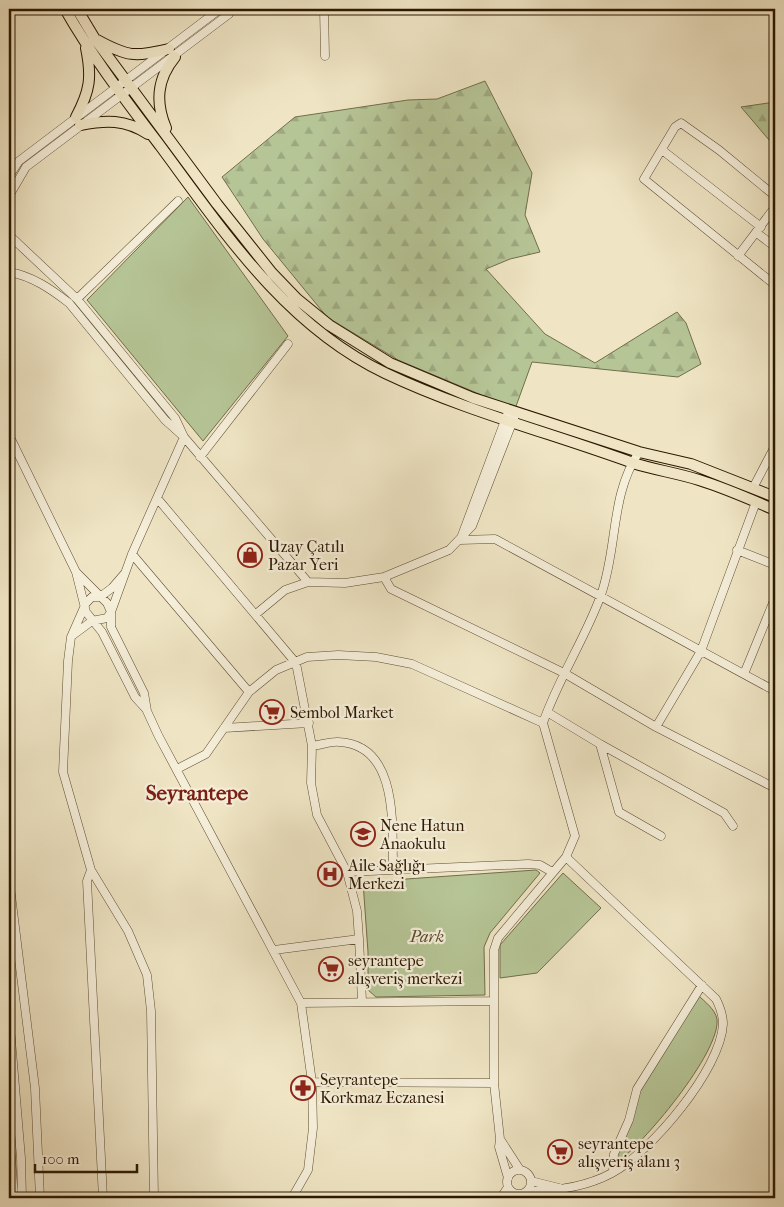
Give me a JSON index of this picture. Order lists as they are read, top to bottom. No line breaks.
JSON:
{"districts":["Seyrantepe"],"parks":["Park"],"places":{"shop":["Uzay Çatılı Pazar Yeri"],"supermarket":["Sembol Market","seyrantepe alışveriş merkezi","seyrantepe alışveriş alanı 3"],"school or university":["Nene Hatun Anaokulu"],"hospital":["Aile Sağlığı Merkezi"],"pharmacy":["Seyrantepe Korkmaz Eczanesi"]},"scale_bar":"100 m"}
